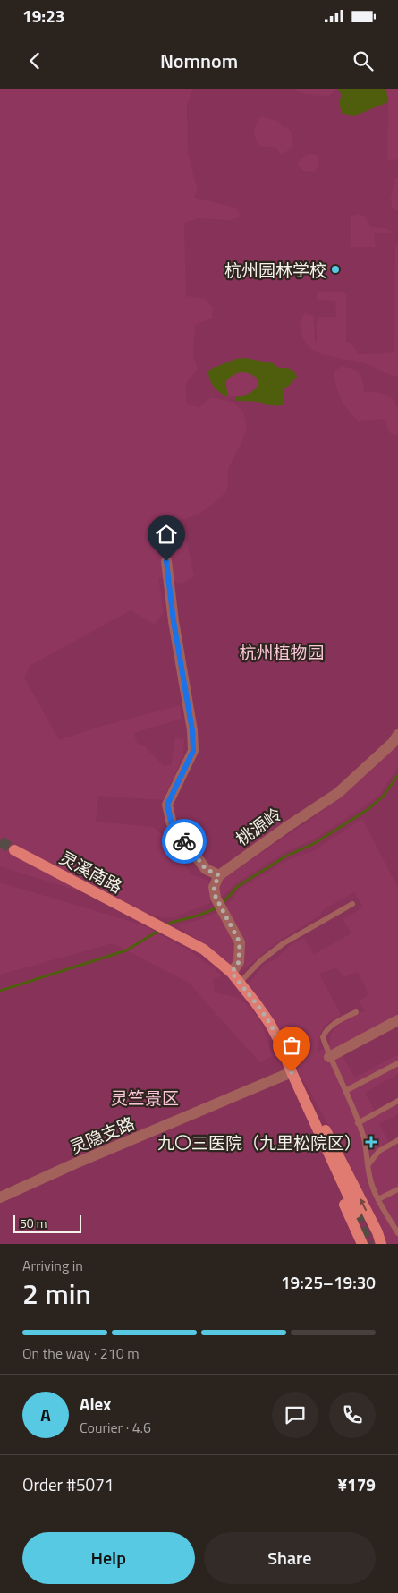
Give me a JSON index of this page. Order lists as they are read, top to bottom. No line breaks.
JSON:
{"streets":{"main road":["灵溪南路"],"street":["桃源岭","灵隐支路"]},"parks":["杭州植物园","灵竺景区"],"places":{"other":["杭州园林学校"],"health":["九〇三医院（九里松院区）"]},"scale_bar":"50 m","page":{"status":"19:23","header":"Nomnom","scale":"50 m","heading":["2 min","Arriving in","19:25–19:30"],"panel":["Alex","Courier · 4.6","Order #5071","¥179"],"bar":"On the way · 210 m","round":"A","buttons":["Help","Share"]}}
